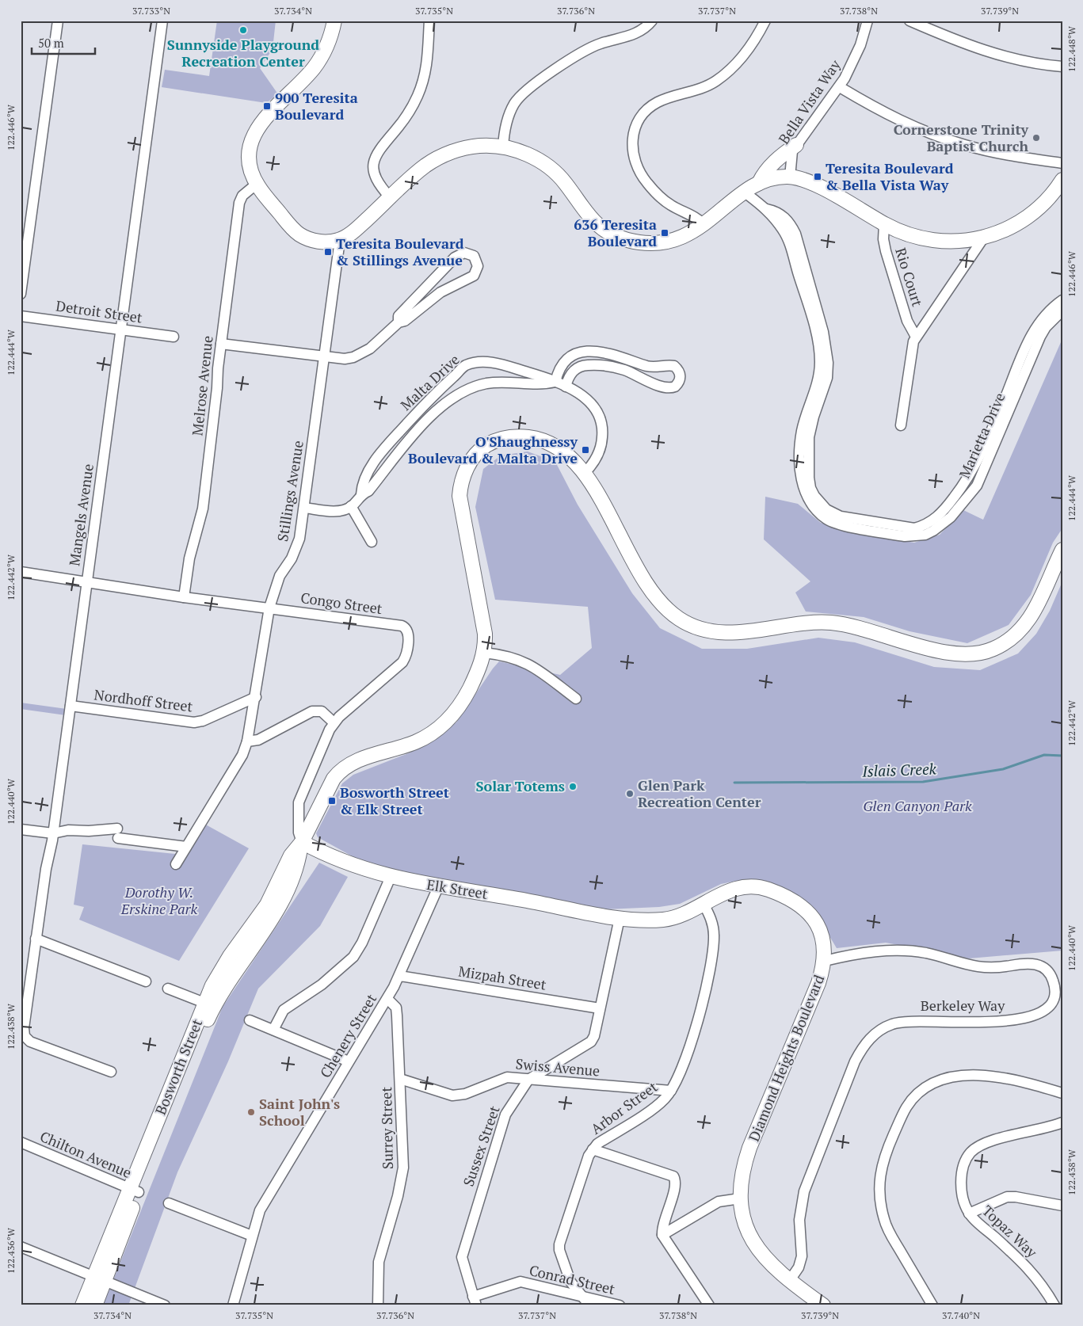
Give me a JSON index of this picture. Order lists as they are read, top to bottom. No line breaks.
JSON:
{"streets":{"main road":["Elk Street","Diamond Heights Boulevard","Bosworth Street"],"street":["Bella Vista Way","Rio Court","Detroit Street","Malta Drive","Melrose Avenue","Marietta Drive","Stillings Avenue","Mangels Avenue","Congo Street","Nordhoff Street","Mizpah Street","Berkeley Way","Chenery Street","Swiss Avenue","Arbor Street","Surrey Street","Sussex Street","Chilton Avenue","Topaz Way","Conrad Street"]},"crossings":[["Detroit Street","Mangels Avenue"],["Malta Drive","Bosworth Street"],["Melrose Avenue","Congo Street"],["Stillings Avenue","Congo Street"],["Stillings Avenue","Nordhoff Street"],["Mangels Avenue","Congo Street"],["Mangels Avenue","Nordhoff Street"],["Congo Street","Elk Street"],["Congo Street","Bosworth Street"],["Elk Street","Chenery Street"],["Elk Street","Diamond Heights Boulevard"],["Elk Street","Bosworth Street"],["Elk Street","Sussex Street"],["Mizpah Street","Chenery Street"],["Mizpah Street","Sussex Street"],["Berkeley Way","Diamond Heights Boulevard"],["Chenery Street","Surrey Street"],["Diamond Heights Boulevard","Arbor Street"],["Diamond Heights Boulevard","Sussex Street"],["Bosworth Street","Chilton Avenue"],["Swiss Avenue","Arbor Street"],["Swiss Avenue","Surrey Street"],["Swiss Avenue","Sussex Street"],["Arbor Street","Conrad Street"],["Sussex Street","Conrad Street"]],"water":["Islais Creek"],"parks":["Glen Canyon Park","Dorothy W. Erskine Park"],"places":{"other":["Sunnyside Playground Recreation Center","Cornerstone Trinity Baptist Church","Solar Totems","Glen Park Recreation Center","Saint John's School"],"transit":["900 Teresita Boulevard","Teresita Boulevard & Bella Vista Way","636 Teresita Boulevard","Teresita Boulevard & Stillings Avenue","O'Shaughnessy Boulevard & Malta Drive","Bosworth Street & Elk Street"]},"scale_bar":"50 m","coordinates":["37.733°N","37.734°N","37.735°N","37.736°N","37.737°N","37.738°N","37.739°N","122.448°W","122.446°W","122.444°W","122.442°W","122.440°W","122.438°W","122.436°W","37.740°N"]}
